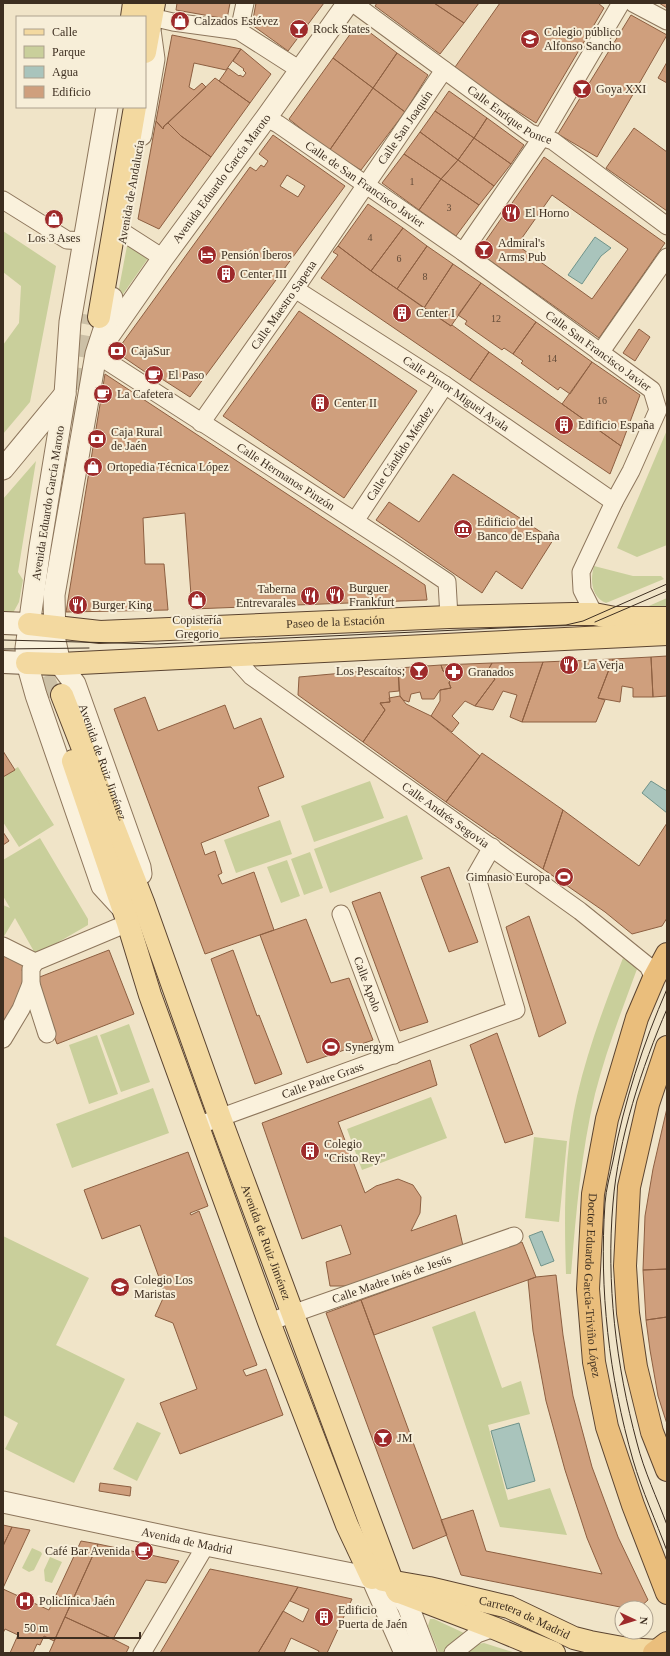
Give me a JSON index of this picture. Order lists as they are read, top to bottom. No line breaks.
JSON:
{"streets":{"highway":["Doctor Eduardo García-Triviño López"],"main road":["Avenida de Andalucía","Paseo de la Estación","Avenida de Ruiz Jiménez","Carretera de Madrid"],"street":["Calle Enrique Ponce","Calle San Joaquín","Avenida Eduardo García Maroto","Calle de San Francisco Javier","Calle Maestro Sapena","Calle San Francisco Javier","Calle Pintor Miguel Ayala","Calle Cándido Méndez","Calle Hermanos Pinzón","Calle Andrés Segovia","Calle Apolo","Calle Padre Grass","Calle Madre Inés de Jesús","Avenida de Madrid"]},"crossings":[["Calle Enrique Ponce","Calle San Joaquín"],["Calle San Joaquín","Calle de San Francisco Javier"],["Calle San Joaquín","Calle Maestro Sapena"],["Avenida Eduardo García Maroto","Calle de San Francisco Javier"],["Avenida Eduardo García Maroto","Avenida de Andalucía"],["Avenida Eduardo García Maroto","Calle Hermanos Pinzón"],["Avenida Eduardo García Maroto","Paseo de la Estación"],["Avenida Eduardo García Maroto","Avenida de Ruiz Jiménez"],["Calle de San Francisco Javier","Calle Maestro Sapena"],["Calle de San Francisco Javier","Calle San Francisco Javier"],["Avenida de Andalucía","Calle Hermanos Pinzón"],["Calle Maestro Sapena","Calle Pintor Miguel Ayala"],["Calle Maestro Sapena","Calle Hermanos Pinzón"],["Calle San Francisco Javier","Calle Pintor Miguel Ayala"],["Calle San Francisco Javier","Paseo de la Estación"],["Calle Pintor Miguel Ayala","Calle Cándido Méndez"],["Calle Cándido Méndez","Calle Hermanos Pinzón"],["Calle Hermanos Pinzón","Paseo de la Estación"],["Paseo de la Estación","Avenida de Ruiz Jiménez"],["Avenida de Ruiz Jiménez","Calle Padre Grass"],["Avenida de Ruiz Jiménez","Calle Madre Inés de Jesús"],["Avenida de Ruiz Jiménez","Avenida de Madrid"],["Avenida de Ruiz Jiménez","Carretera de Madrid"],["Calle Andrés Segovia","Calle Padre Grass"],["Calle Andrés Segovia","Doctor Eduardo García-Triviño López"],["Calle Apolo","Calle Padre Grass"],["Avenida de Madrid","Carretera de Madrid"]],"places":{"shop":["Calzados Estévez","Los 3 Ases","Ortopedia Técnica López","Copistería Gregorio"],"bar":["Rock States","Goya XXI","Admiral's Arms Pub","Los Pescaítos;","JM"],"school or university":["Colegio público Alfonso Sancho","Colegio Los Maristas"],"restaurant":["El Horno","Burguer Frankfurt","Taberna Entrevarales","Burger King","La Verja"],"hotel":["Pensión Íberos"],"building":["Center III","Center I","Center II","Edificio España","Colegio \"Cristo Rey\"","Edificio Puerta de Jaén"],"bank":["CajaSur","Caja Rural de Jaén"],"cafe":["El Paso","La Cafetera","Café Bar Avenida"],"museum":["Edificio del Banco de España"],"pharmacy":["Granados"],"sports":["Gimnasio Europa","Synergym"],"hospital":["Policlínica Jaén"]},"house_numbers":["1","3","4","6","8","12","14","16"],"legend":["Calle","Parque","Agua","Edificio"],"scale_bar":"50 m","north":"right"}
